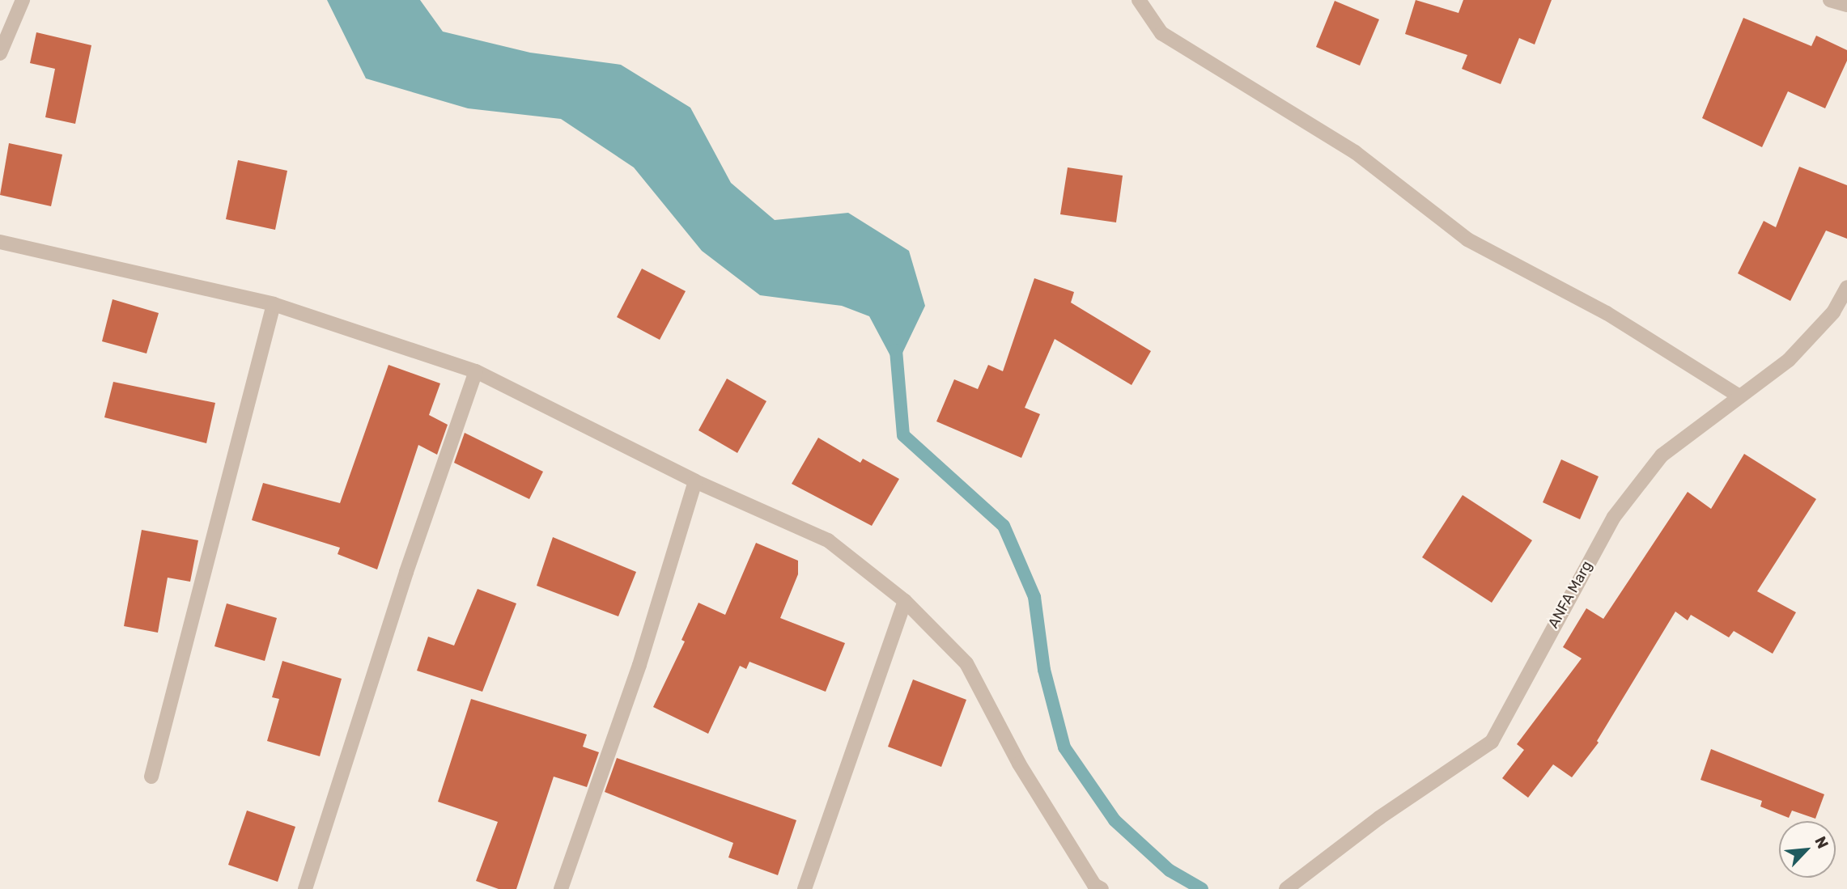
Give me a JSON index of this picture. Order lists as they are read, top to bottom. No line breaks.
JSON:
{"streets":{"street":["ANFA Marg"]},"north":"top right"}
